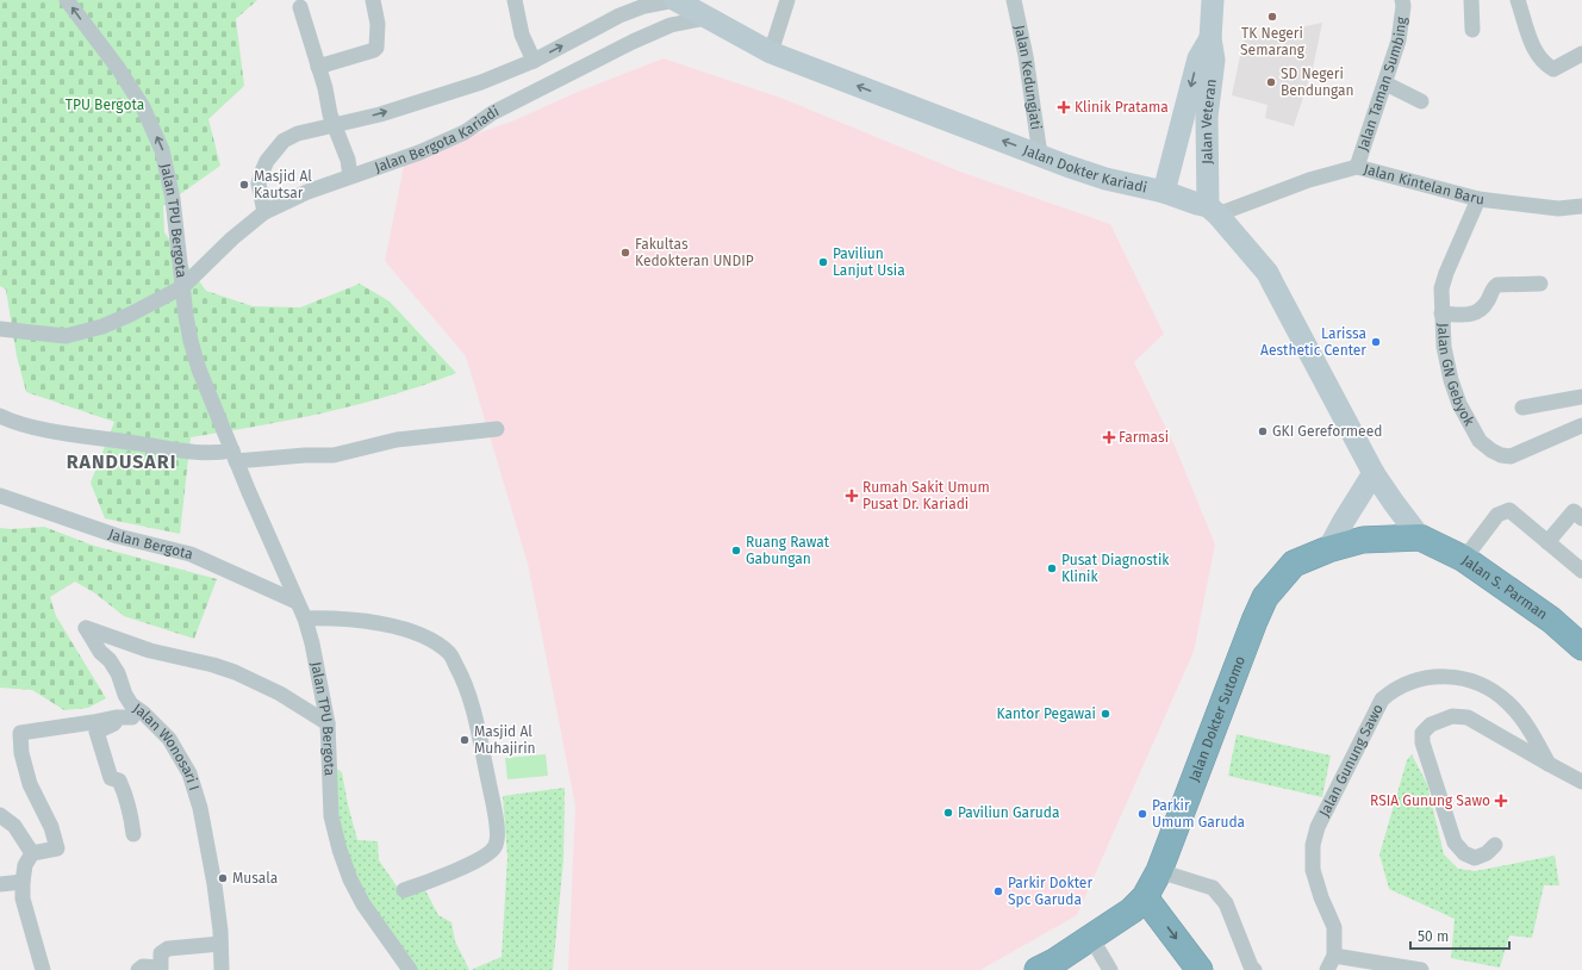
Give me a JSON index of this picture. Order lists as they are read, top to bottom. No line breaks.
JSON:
{"streets":{"highway":["Jalan S. Parman","Jalan Dokter Sutomo"],"main road":["Jalan Veteran","Jalan Dokter Kariadi"],"street":["Jalan Kedungjati","Jalan Taman Sumbing","Jalan Bergota Kariadi","Jalan Kintelan Baru","Jalan TPU Bergota","Jalan GN Gebyok","Jalan Bergota","Jalan Wonosari I","Jalan Gunung Sawo"]},"crossings":[["Jalan Kedungjati","Jalan Dokter Kariadi"],["Jalan Taman Sumbing","Jalan Kintelan Baru"],["Jalan Veteran","Jalan Dokter Kariadi"],["Jalan Veteran","Jalan Kintelan Baru"],["Jalan Bergota Kariadi","Jalan Dokter Kariadi"],["Jalan Bergota Kariadi","Jalan TPU Bergota"],["Jalan Dokter Kariadi","Jalan Kintelan Baru"],["Jalan Kintelan Baru","Jalan GN Gebyok"],["Jalan TPU Bergota","Jalan Bergota"],["Jalan TPU Bergota","Jalan Wonosari I"],["Jalan S. Parman","Jalan Dokter Sutomo"]],"one_way":["Jalan Dokter Kariadi"],"districts":["RANDUSARI"],"parks":["TPU Bergota"],"places":{"other":["TK Negeri Semarang","SD Negeri Bendungan","Masjid Al Kautsar","Fakultas Kedokteran UNDIP","Paviliun Lanjut Usia","Larissa Aesthetic Center","GKI Gereformeed","Ruang Rawat Gabungan","Pusat Diagnostik Klinik","Kantor Pegawai","Masjid Al Muhajirin","Paviliun Garuda","Parkir Umum Garuda","Musala","Parkir Dokter Spc Garuda"],"health":["Klinik Pratama","Farmasi","Rumah Sakit Umum Pusat Dr. Kariadi","RSIA Gunung Sawo"]},"scale_bar":"50 m"}
